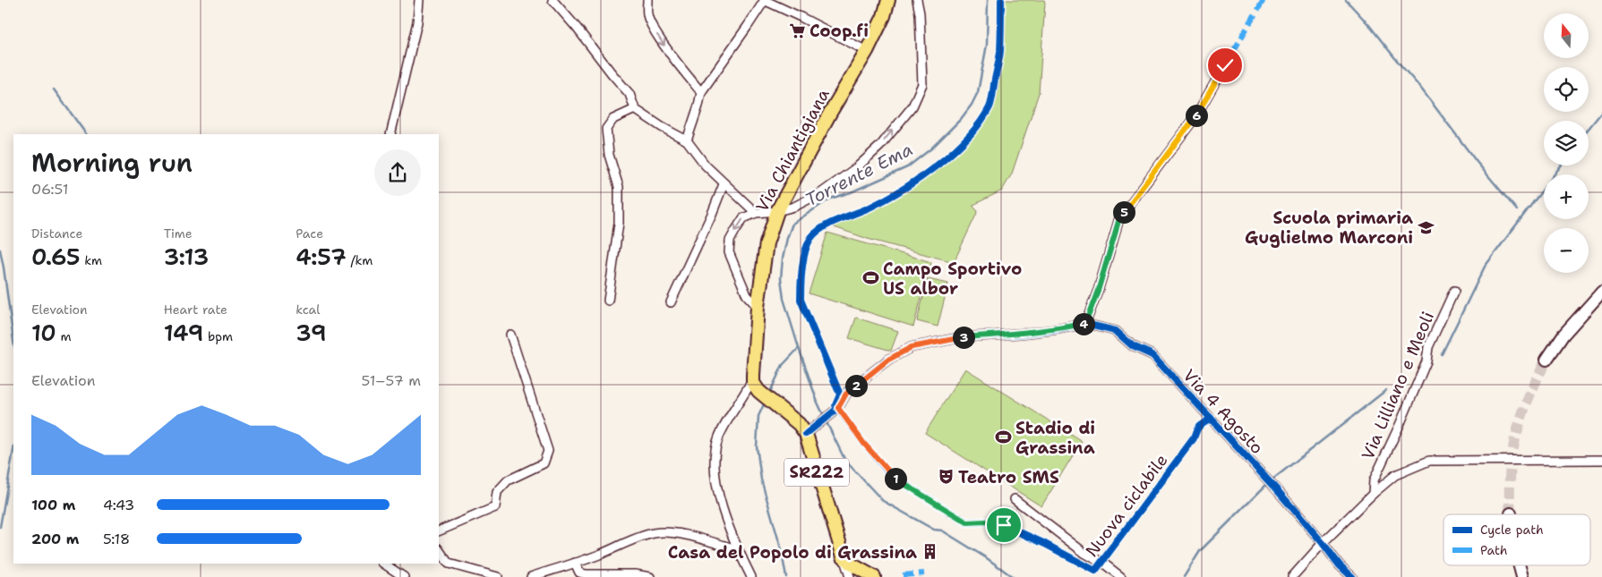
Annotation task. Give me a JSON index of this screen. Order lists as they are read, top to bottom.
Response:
{
  "streets": {
    "main road": ["Via Chiantigiana", "SR222"],
    "street": ["Via Lilliano e Meoli", "Via 4 Agosto"],
    "cycle path": ["Nuova ciclabile"]
  },
  "crossings": [
    ["Via Chiantigiana", "SR222"]
  ],
  "water": ["Torrente Ema"],
  "places": {
    "supermarket": ["Coop.fi"],
    "school or university": ["Scuola primaria Guglielmo Marconi"],
    "sports": ["Campo Sportivo US albor", "Stadio di Grassina"],
    "theatre": ["Teatro SMS"],
    "building": ["Casa del Popolo di Grassina"]
  },
  "legend": ["Cycle path", "Path"],
  "north": "top",
  "page": {
    "map_buttons": ["+", "−"],
    "pins": [
      "6",
      "5",
      "4",
      "3",
      "2",
      "1"
    ],
    "heading": ["Morning run", "06:51"],
    "stats": [
      ["Distance", "0.65 km"],
      ["Time", "3:13"],
      ["Pace", "4:57 /km"],
      ["Elevation", "10 m"],
      ["Heart rate", "149 bpm"],
      ["kcal", "39"]
    ],
    "chart": ["Elevation", "51–57 m"],
    "list": [
      {
        "name": "100 m",
        "note": "4:43"
      },
      {
        "name": "200 m",
        "note": "5:18"
      }
    ]
  }
}
